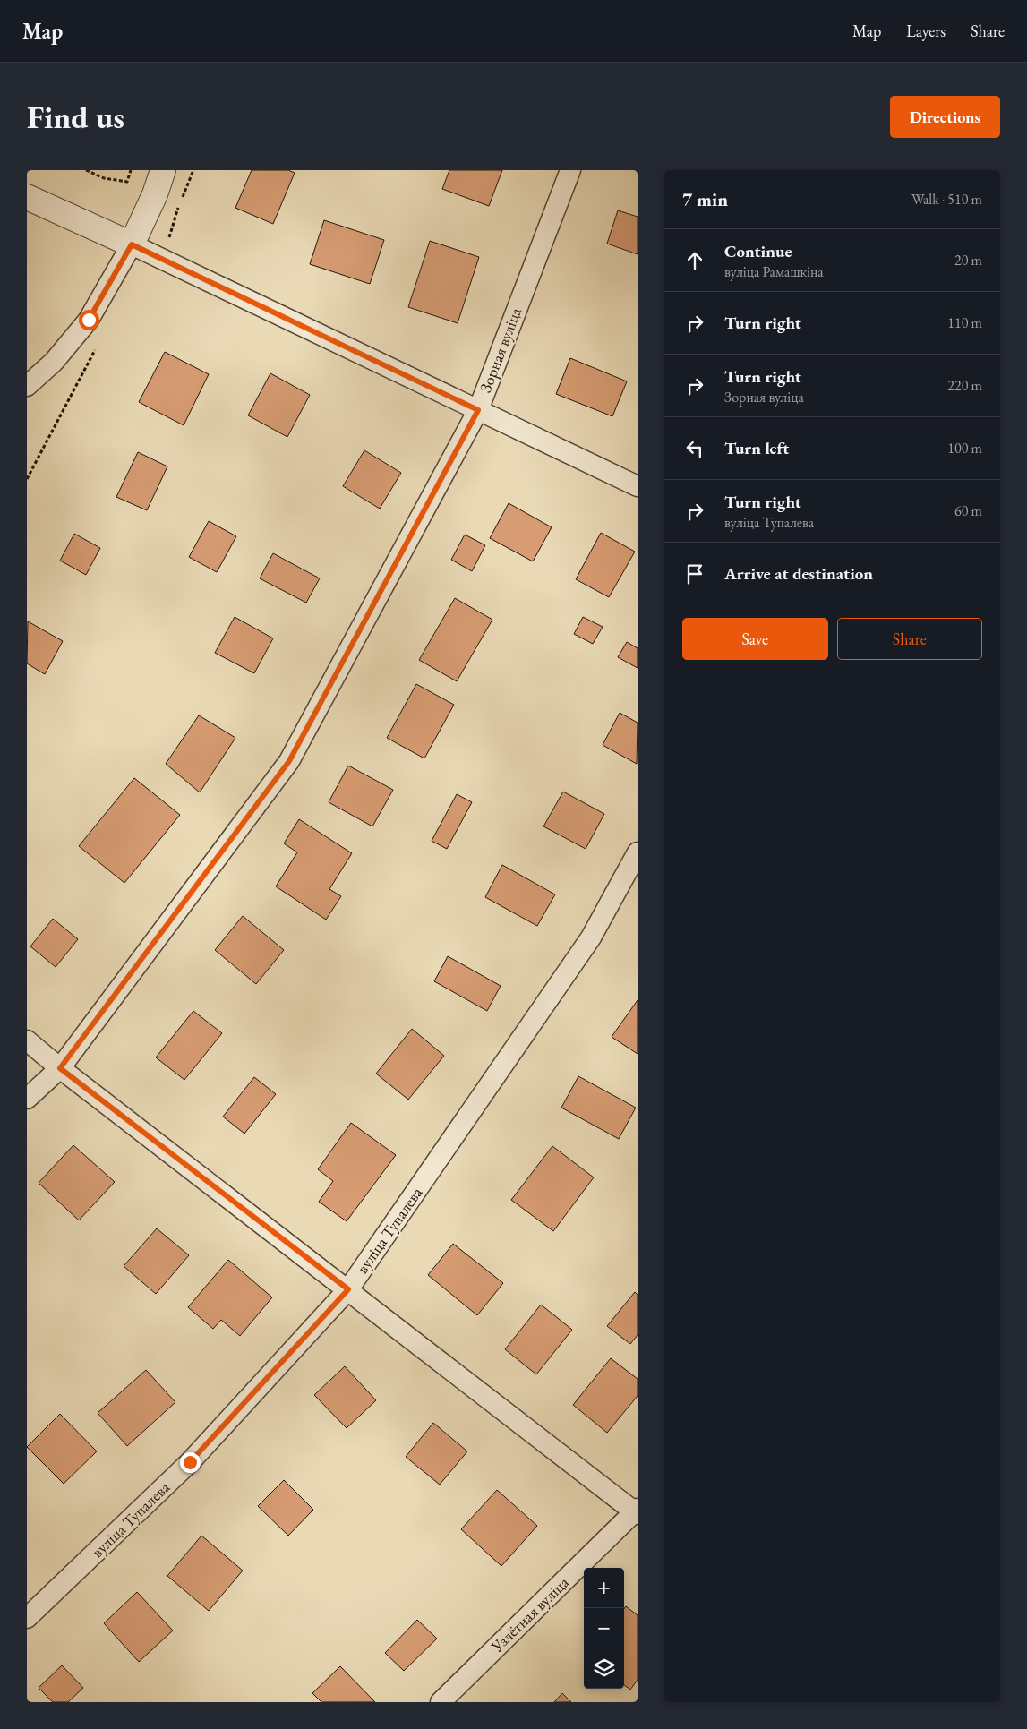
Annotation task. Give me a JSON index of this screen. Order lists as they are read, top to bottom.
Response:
{
  "streets": {
    "street": ["Зорная вуліца", "вуліца Тупалева", "Узлётная вуліца"]
  },
  "page": {
    "header": "Map",
    "nav": ["Map", "Layers", "Share"],
    "buttons": [
      "Directions",
      ["Save", "Share"]
    ],
    "title": "Find us",
    "heading": ["7 min", "Walk · 510 m"],
    "list": [
      ["Continue", "вуліца Рамашкіна", "20 m"],
      ["Turn right", "110 m"],
      ["Turn right", "Зорная вуліца", "220 m"],
      ["Turn left", "100 m"],
      ["Turn right", "вуліца Тупалева", "60 m"],
      "Arrive at destination"
    ],
    "map_buttons": ["+", "−"]
  }
}
